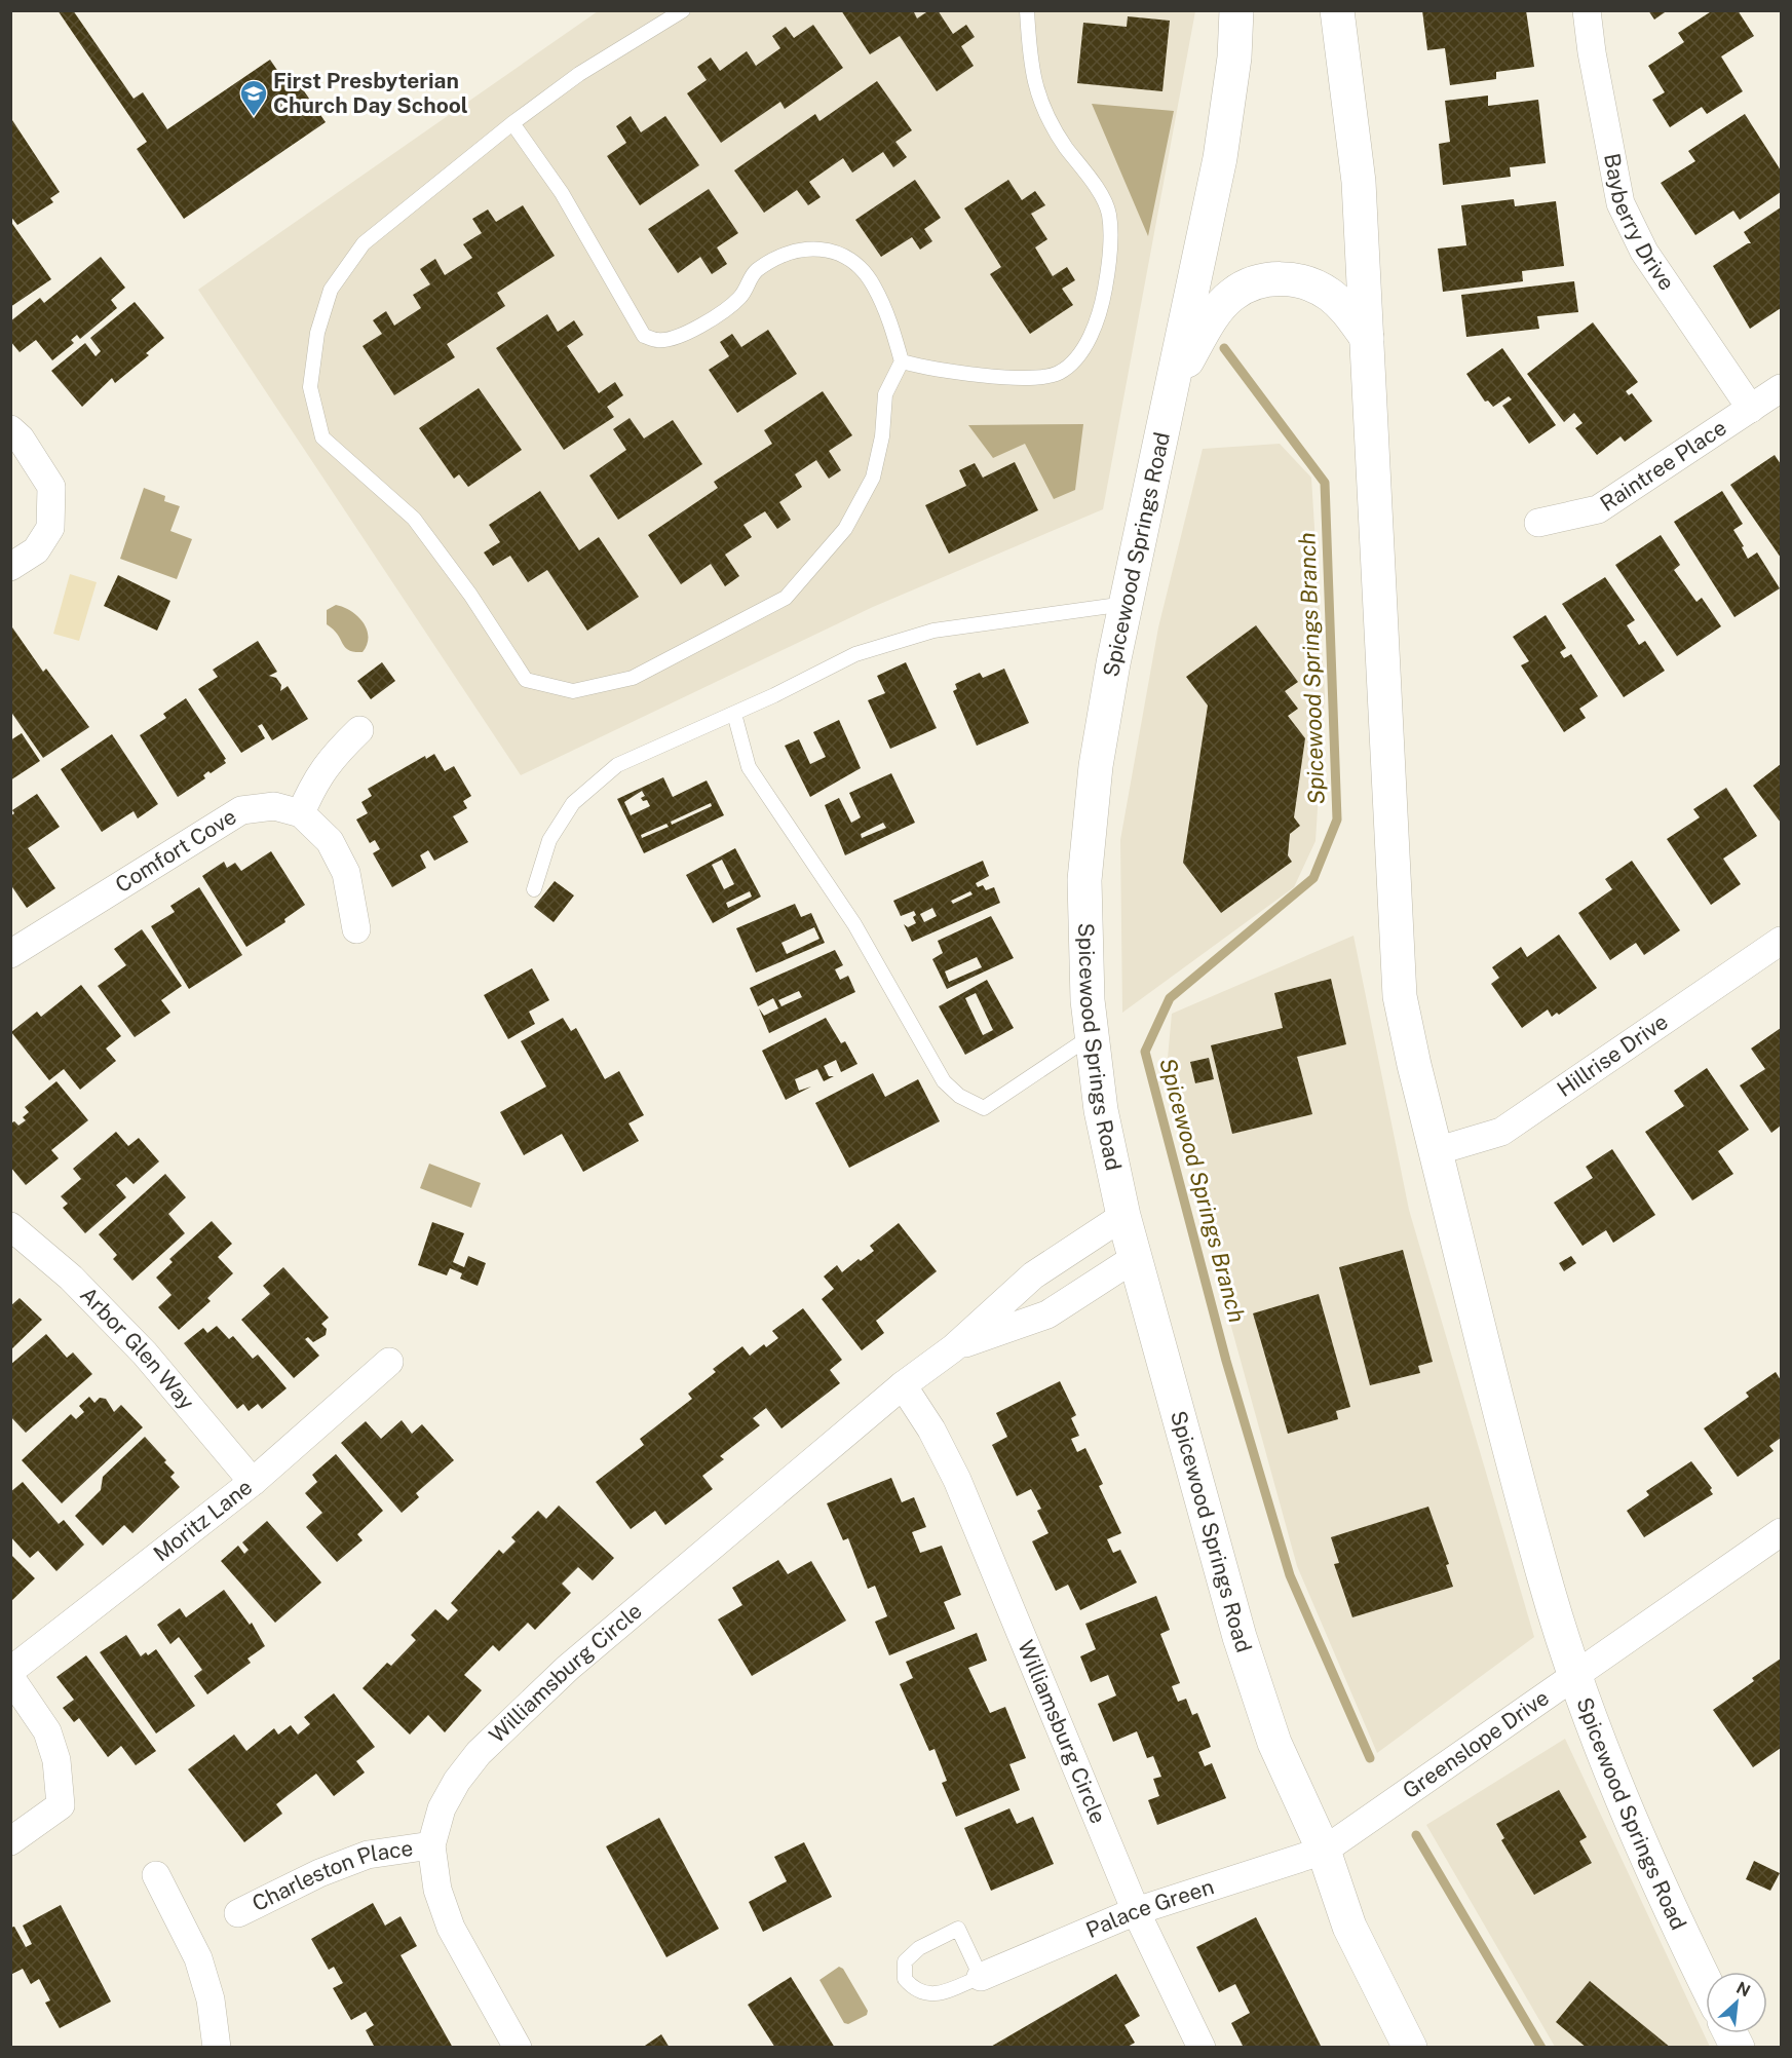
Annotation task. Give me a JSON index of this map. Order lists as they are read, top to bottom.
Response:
{
  "streets": {
    "main road": ["Spicewood Springs Road"],
    "street": [
      "Bayberry Drive",
      "Raintree Place",
      "Comfort Cove",
      "Hillrise Drive",
      "Arbor Glen Way",
      "Moritz Lane",
      "Williamsburg Circle",
      "Greenslope Drive",
      "Charleston Place",
      "Palace Green"
    ]
  },
  "crossings": [
    ["Bayberry Drive", "Raintree Place"],
    ["Spicewood Springs Road", "Hillrise Drive"],
    ["Spicewood Springs Road", "Williamsburg Circle"],
    ["Spicewood Springs Road", "Greenslope Drive"],
    ["Spicewood Springs Road", "Palace Green"],
    ["Arbor Glen Way", "Moritz Lane"],
    ["Williamsburg Circle", "Charleston Place"],
    ["Williamsburg Circle", "Palace Green"],
    ["Greenslope Drive", "Palace Green"]
  ],
  "water": ["Spicewood Springs Branch"],
  "places": {
    "school or university": ["First Presbyterian Church Day School"]
  },
  "north": "top right"
}
